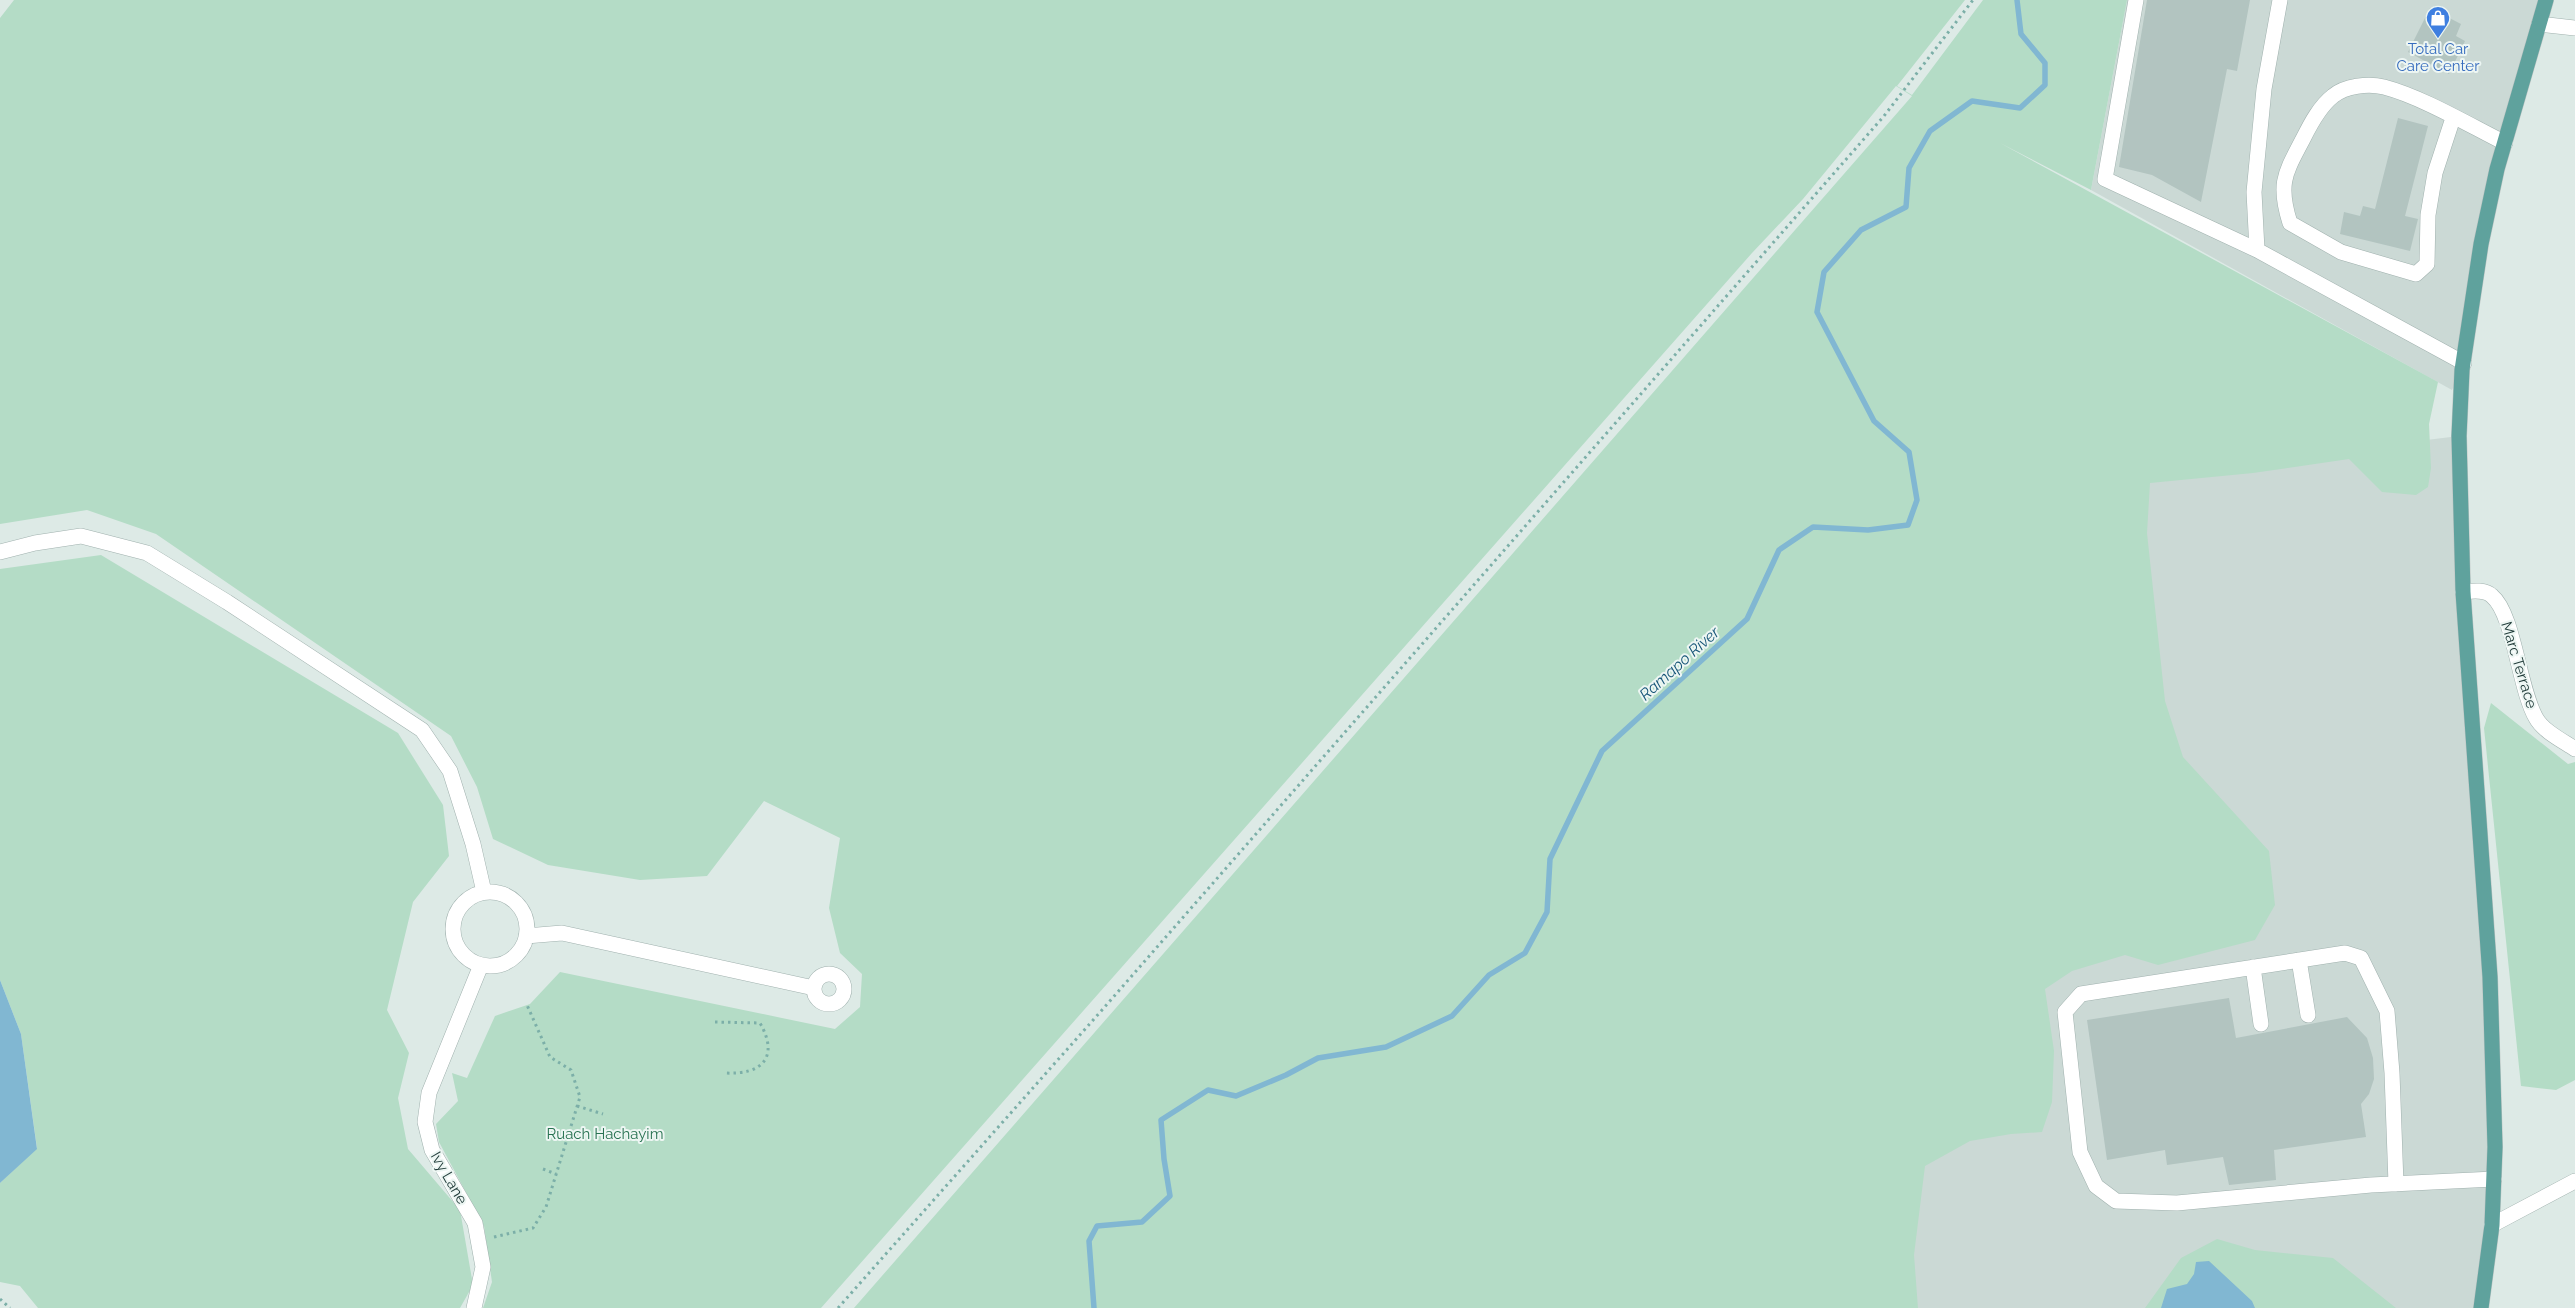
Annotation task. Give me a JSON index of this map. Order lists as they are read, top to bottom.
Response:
{
  "streets": {
    "street": ["Marc Terrace", "Ivy Lane"]
  },
  "water": ["Ramapo River"],
  "parks": ["Ruach Hachayim"],
  "places": {
    "shop": ["Total Car Care Center"]
  }
}
